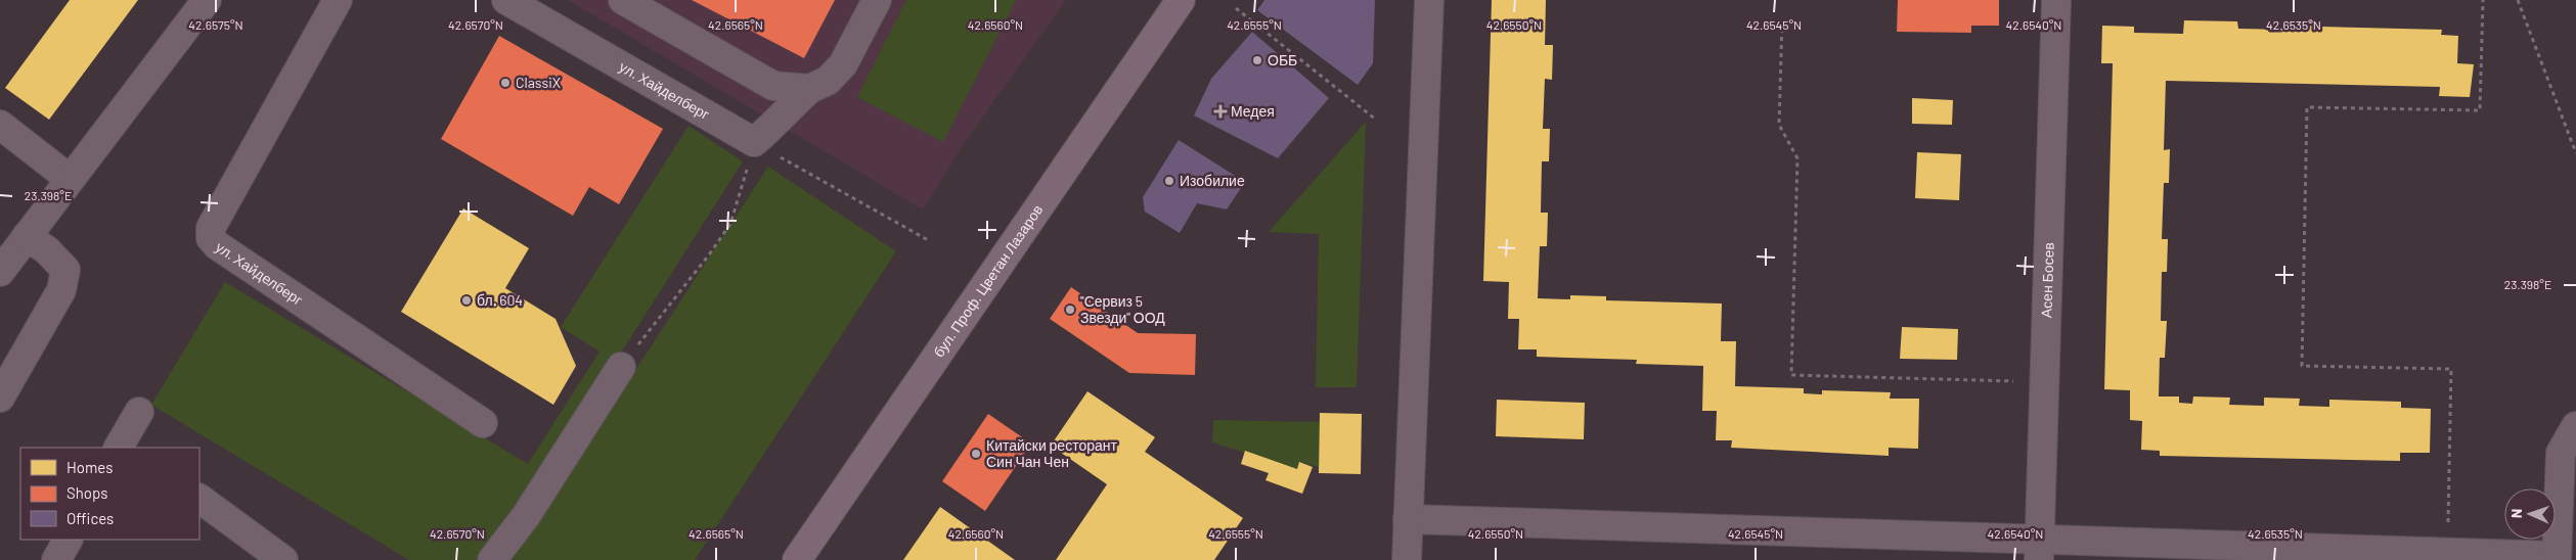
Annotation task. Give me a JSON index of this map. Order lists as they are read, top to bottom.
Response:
{
  "streets": {
    "main road": ["бул. Проф. Цветан Лазаров"],
    "street": ["ул. Хайделберг", "Асен Босев"]
  },
  "places": {
    "other": [
      "ОББ",
      "ClassiX",
      "Изобилие",
      "бл. 604",
      "\"Сервиз 5 Звезди\" ООД",
      "Китайски ресторант Син Чан Чен"
    ],
    "health": ["Медея"]
  },
  "legend": ["Homes", "Shops", "Offices"],
  "north": "left",
  "coordinates": [
    "42.6575°N",
    "42.6570°N",
    "42.6565°N",
    "42.6560°N",
    "42.6555°N",
    "42.6550°N",
    "42.6545°N",
    "42.6540°N",
    "42.6535°N",
    "23.398°E"
  ]
}
